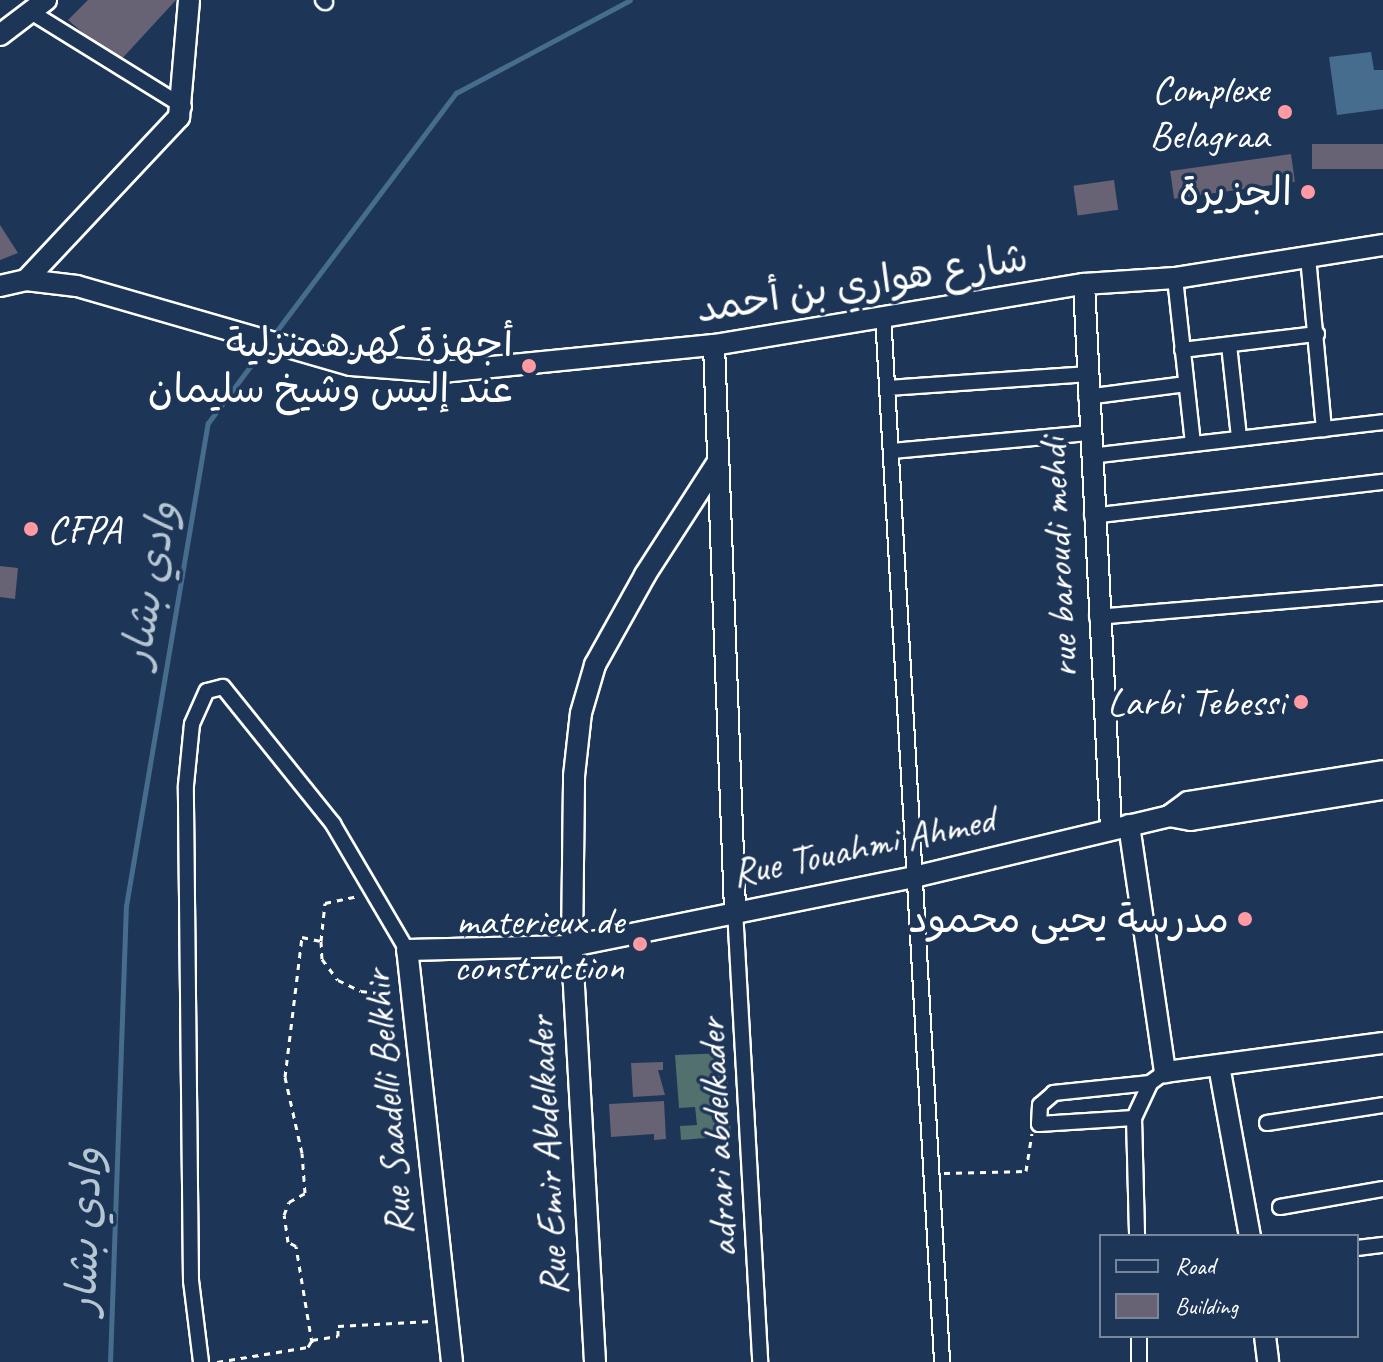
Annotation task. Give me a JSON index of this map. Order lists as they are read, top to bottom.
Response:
{
  "streets": {
    "street": [
      "شارع هواري بن أحمد",
      "rue baroudi mehdi",
      "Rue Touahmi Ahmed",
      "Rue Saadelli Belkhir",
      "adrari abdelkader",
      "Rue Emir Abdelkader"
    ]
  },
  "crossings": [
    ["شارع هواري بن أحمد", "rue baroudi mehdi"],
    ["rue baroudi mehdi", "Rue Touahmi Ahmed"],
    ["Rue Touahmi Ahmed", "Rue Saadelli Belkhir"],
    ["Rue Touahmi Ahmed", "adrari abdelkader"],
    ["Rue Touahmi Ahmed", "Rue Emir Abdelkader"],
    ["Rue Saadelli Belkhir", "Rue Emir Abdelkader"]
  ],
  "water": ["وادي بشار"],
  "places": [
    "Complexe Belagraa",
    "الجزيرة",
    "أجهزة كهرهمنزلية عند إليس وشيخ سليمان",
    "CFPA",
    "Larbi Tebessi",
    "مدرسة يحيى محمود",
    "materieux de construction"
  ],
  "legend": ["Road", "Building"]
}
